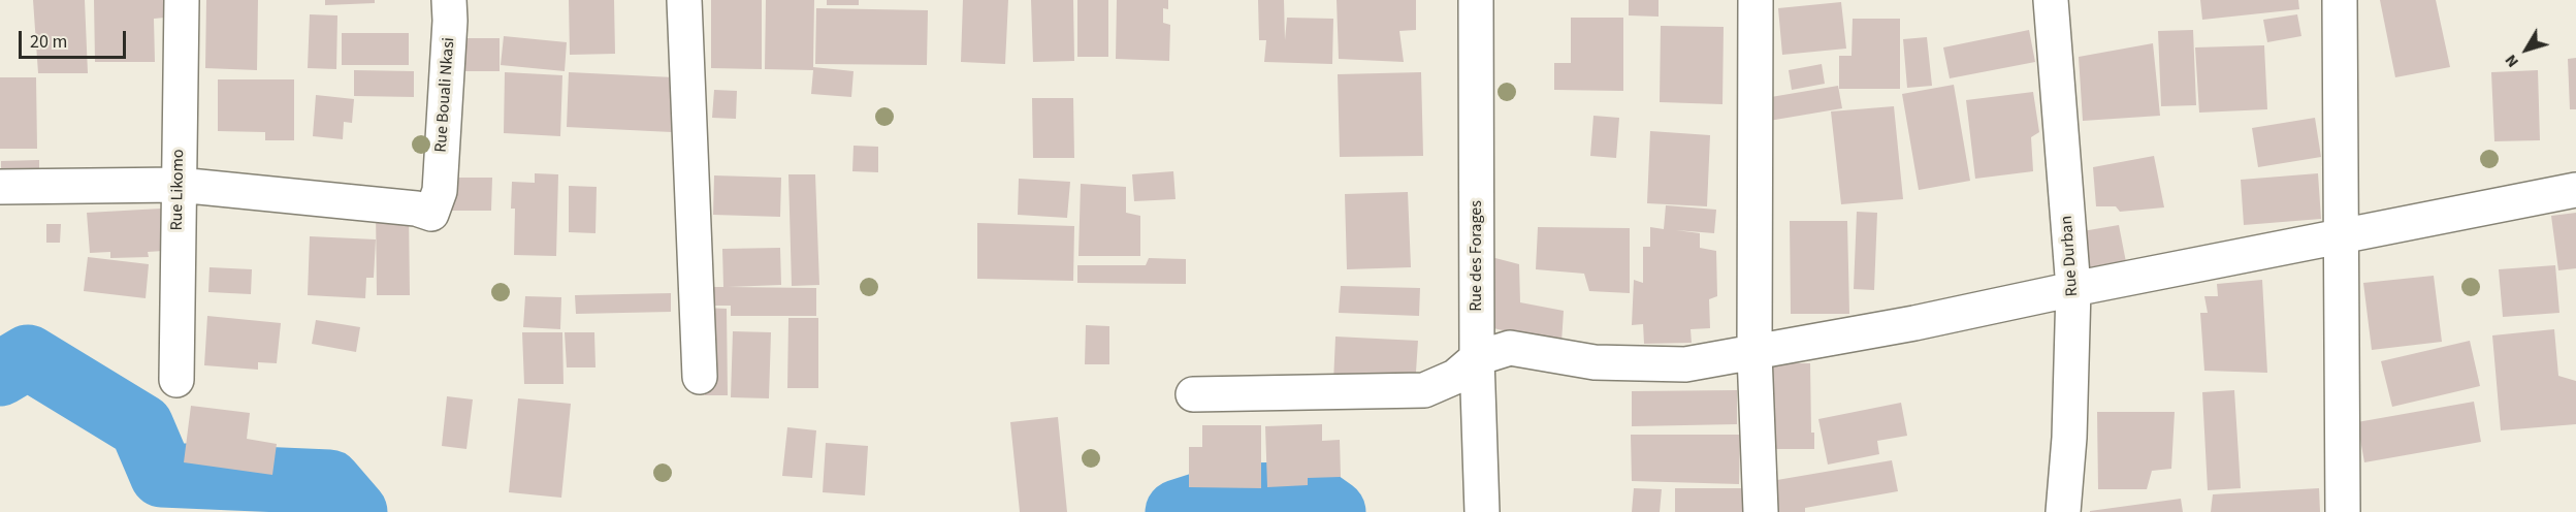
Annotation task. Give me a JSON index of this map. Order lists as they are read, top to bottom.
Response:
{
  "streets": {
    "street": [
      "Rue Bouali Nkasi",
      "Rue Likomo",
      "Rue des Forages",
      "Rue Durban"
    ]
  },
  "crossings": [
    ["Rue Bouali Nkasi", "Rue Likomo"]
  ],
  "scale_bar": "20 m",
  "north": "bottom left"
}
